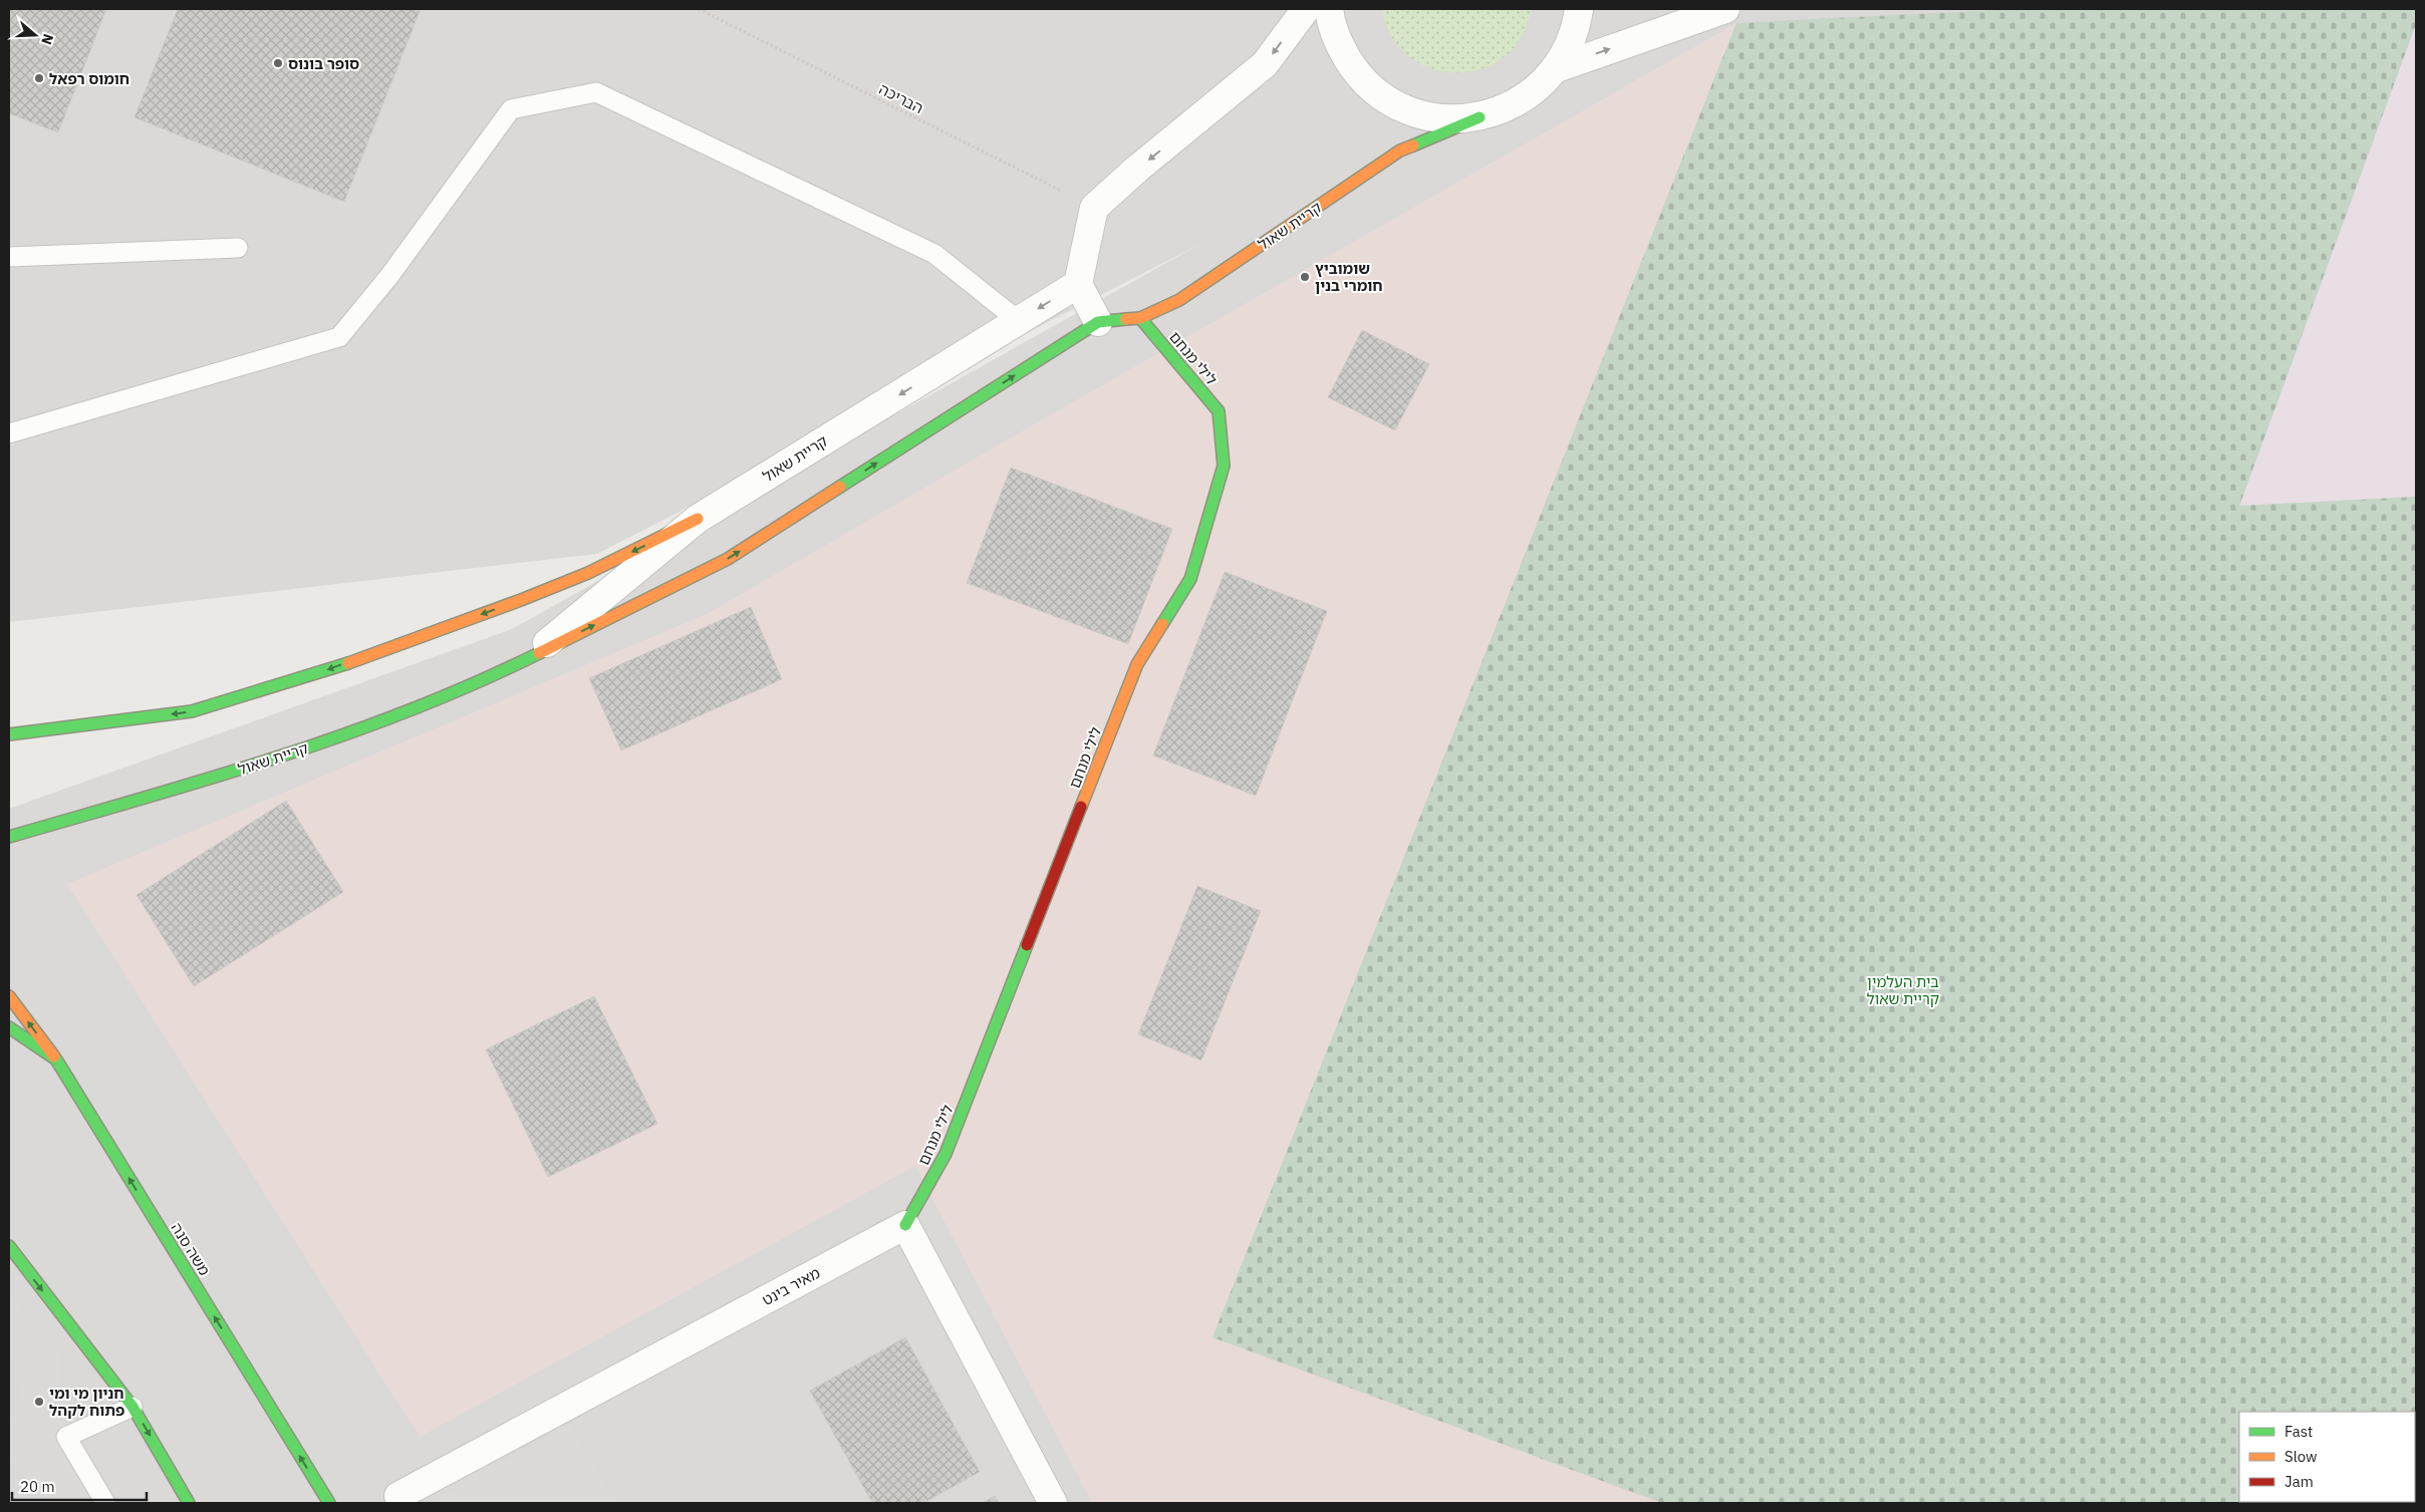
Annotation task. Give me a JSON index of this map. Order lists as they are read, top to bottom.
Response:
{
  "streets": {
    "street": [
      "קריית שאול",
      "לילי מנחם",
      "משה סנה",
      "מאיר בינט"
    ],
    "path": ["הבריכה"]
  },
  "crossings": [
    ["קריית שאול", "לילי מנחם"],
    ["לילי מנחם", "מאיר בינט"]
  ],
  "one_way": ["משה סנה"],
  "parks": ["בית העלמין קריית שאול"],
  "places": [
    "סופר בונוס",
    "חומוס רפאל",
    "שומוביץ חומרי בנין",
    "חניון מי ומי פתוח לקהל"
  ],
  "legend": ["Fast", "Slow", "Jam"],
  "scale_bar": "20 m",
  "north": "right"
}
